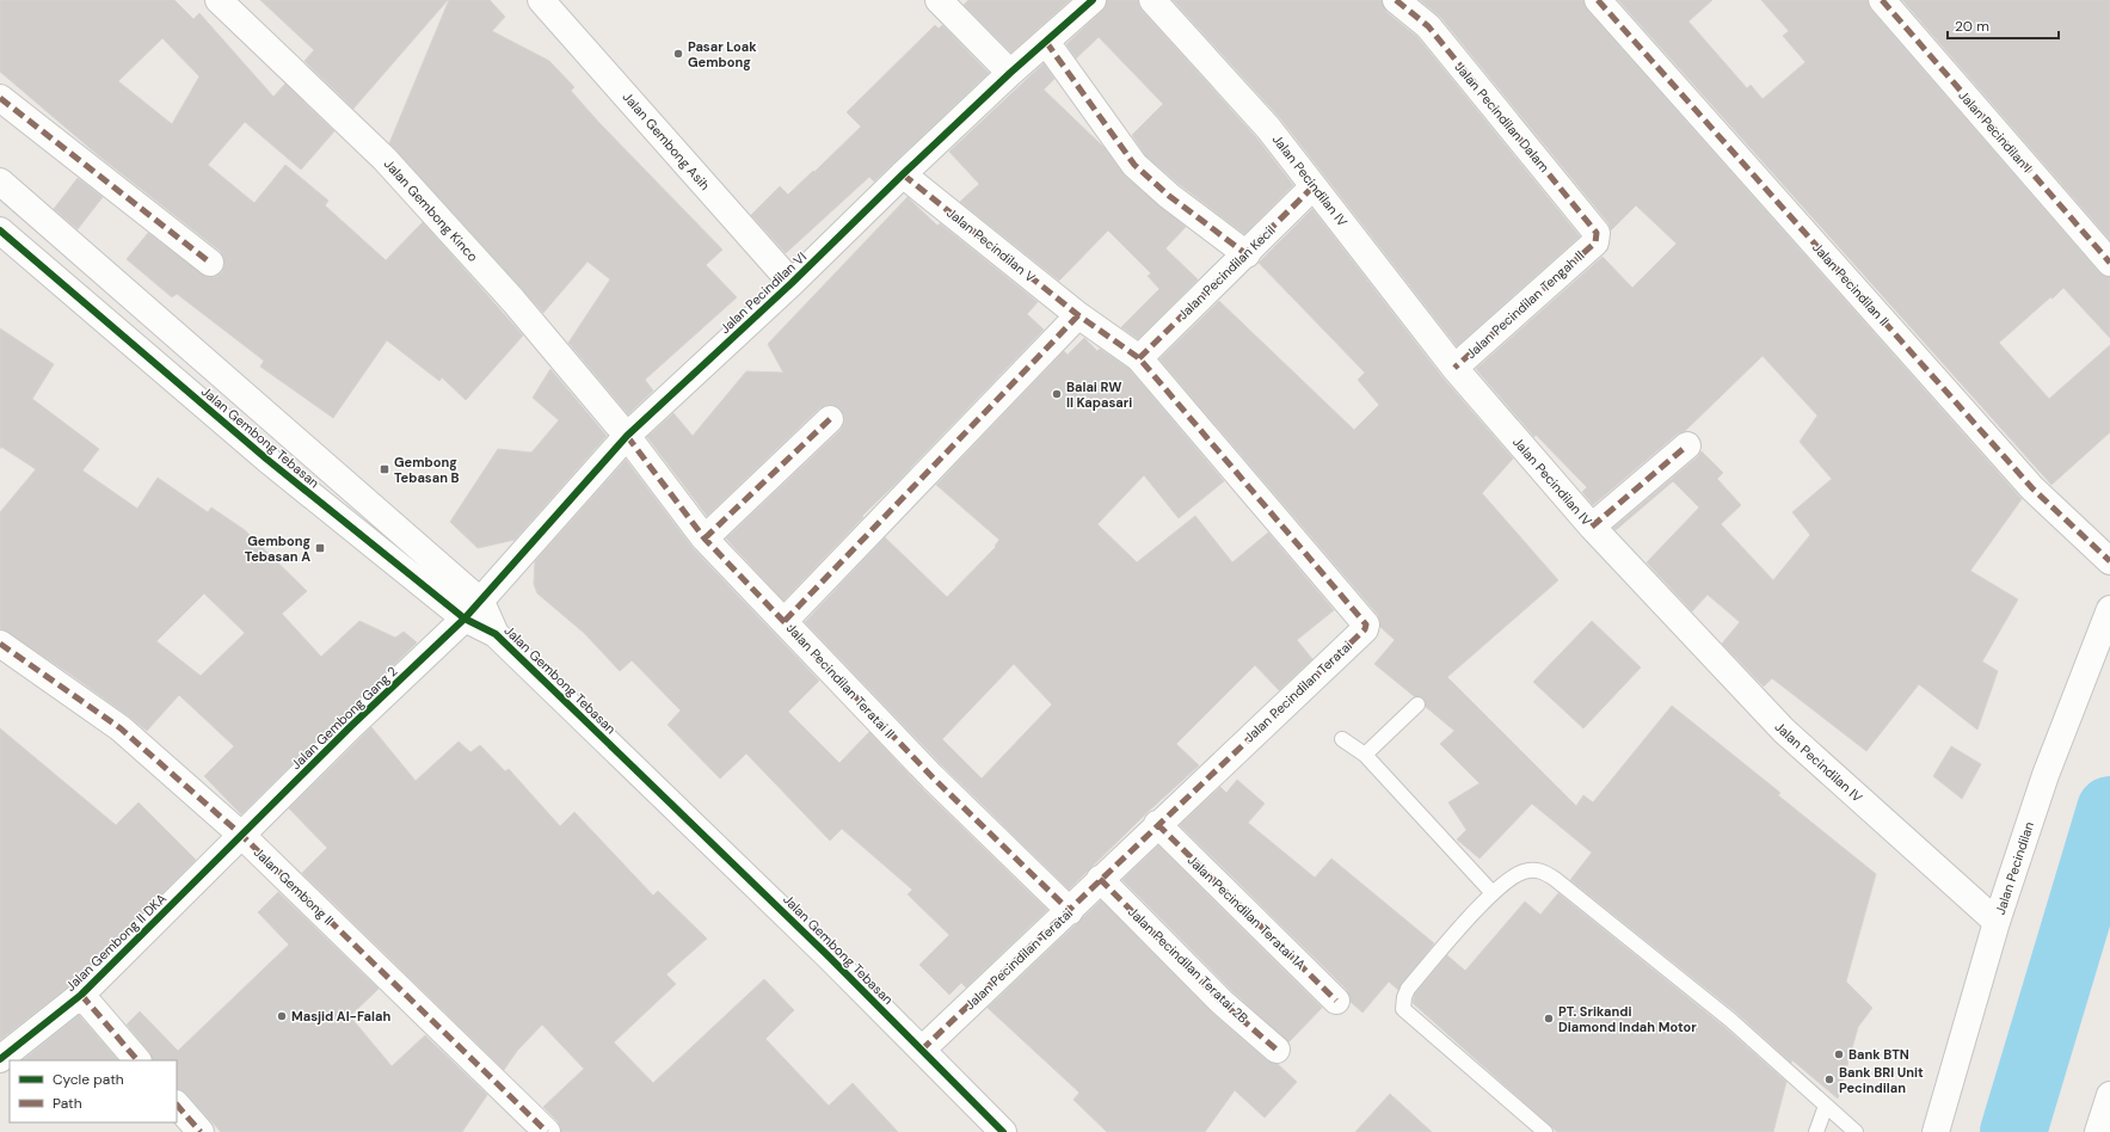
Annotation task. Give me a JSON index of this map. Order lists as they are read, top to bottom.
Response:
{
  "streets": {
    "street": [
      "Jalan Pecindilan Dalam",
      "Jalan Pecindilan I",
      "Jalan Gembong Asih",
      "Jalan Pecindilan IV",
      "Jalan Gembong Kinco",
      "Jalan Pecindilan V",
      "Jalan Pecindilan Kecil",
      "Jalan Pecindilan II",
      "Jalan Pecindilan VI",
      "Jalan Pecindilan Tengah II",
      "Jalan Gembong Tebasan",
      "Jalan Pecindilan Teratai II",
      "Jalan Pecindilan Teratai",
      "Jalan Gembong Gang 2",
      "Jalan Pecindilan",
      "Jalan Gembong II",
      "Jalan Pecindilan Teratai 1A",
      "Jalan Gembong II DKA",
      "Jalan Pecindilan Teratai 2B"
    ]
  },
  "crossings": [
    ["Jalan Pecindilan Dalam", "Jalan Pecindilan Tengah II"],
    ["Jalan Gembong Asih", "Jalan Pecindilan VI"],
    ["Jalan Pecindilan IV", "Jalan Pecindilan Kecil"],
    ["Jalan Pecindilan IV", "Jalan Pecindilan Tengah II"],
    ["Jalan Pecindilan IV", "Jalan Pecindilan"],
    ["Jalan Gembong Kinco", "Jalan Pecindilan VI"],
    ["Jalan Gembong Kinco", "Jalan Pecindilan Teratai II"],
    ["Jalan Pecindilan V", "Jalan Pecindilan VI"],
    ["Jalan Pecindilan V", "Jalan Pecindilan Teratai"],
    ["Jalan Pecindilan Kecil", "Jalan Pecindilan Teratai"],
    ["Jalan Pecindilan VI", "Jalan Gembong Tebasan"],
    ["Jalan Pecindilan VI", "Jalan Pecindilan Teratai II"],
    ["Jalan Pecindilan VI", "Jalan Gembong Gang 2"],
    ["Jalan Gembong Tebasan", "Jalan Pecindilan Teratai"],
    ["Jalan Gembong Tebasan", "Jalan Gembong Gang 2"],
    ["Jalan Pecindilan Teratai II", "Jalan Pecindilan Teratai"],
    ["Jalan Pecindilan Teratai", "Jalan Pecindilan Teratai 1A"],
    ["Jalan Pecindilan Teratai", "Jalan Pecindilan Teratai 2B"],
    ["Jalan Gembong Gang 2", "Jalan Gembong II"],
    ["Jalan Gembong Gang 2", "Jalan Gembong II DKA"],
    ["Jalan Gembong II", "Jalan Gembong II DKA"]
  ],
  "places": {
    "other": [
      "Pasar Loak Gembong",
      "Balai RW II Kapasari",
      "Masjid Al-Falah",
      "PT. Srikandi Diamond Indah Motor",
      "Bank BTN",
      "Bank BRI Unit Pecindilan"
    ],
    "transit": ["Gembong Tebasan B", "Gembong Tebasan A"]
  },
  "legend": ["Cycle path", "Path"],
  "scale_bar": "20 m"
}
